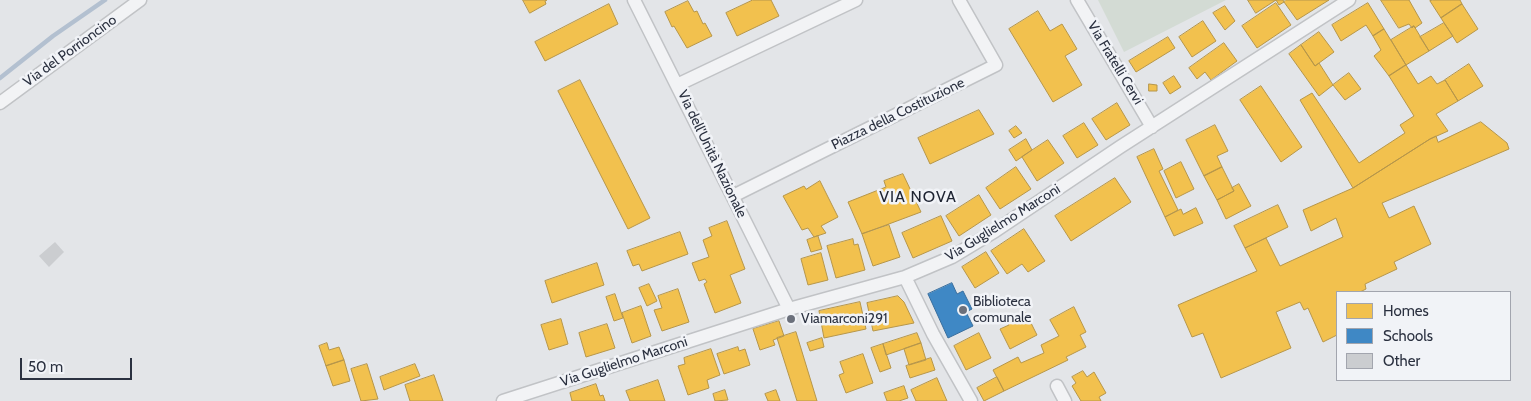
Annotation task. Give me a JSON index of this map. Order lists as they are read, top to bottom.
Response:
{
  "streets": {
    "street": [
      "Via del Porrioncino",
      "Via Fratelli Cervi",
      "Piazza della Costituzione",
      "Via dell'Unità Nazionale",
      "Via Guglielmo Marconi"
    ]
  },
  "crossings": [
    ["Via Fratelli Cervi", "Via Guglielmo Marconi"],
    ["Piazza della Costituzione", "Via dell'Unità Nazionale"],
    ["Via dell'Unità Nazionale", "Via Guglielmo Marconi"]
  ],
  "districts": ["VIA NOVA"],
  "places": ["Biblioteca comunale", "Viamarconi291"],
  "legend": ["Homes", "Schools", "Other"],
  "scale_bar": "50 m"
}
